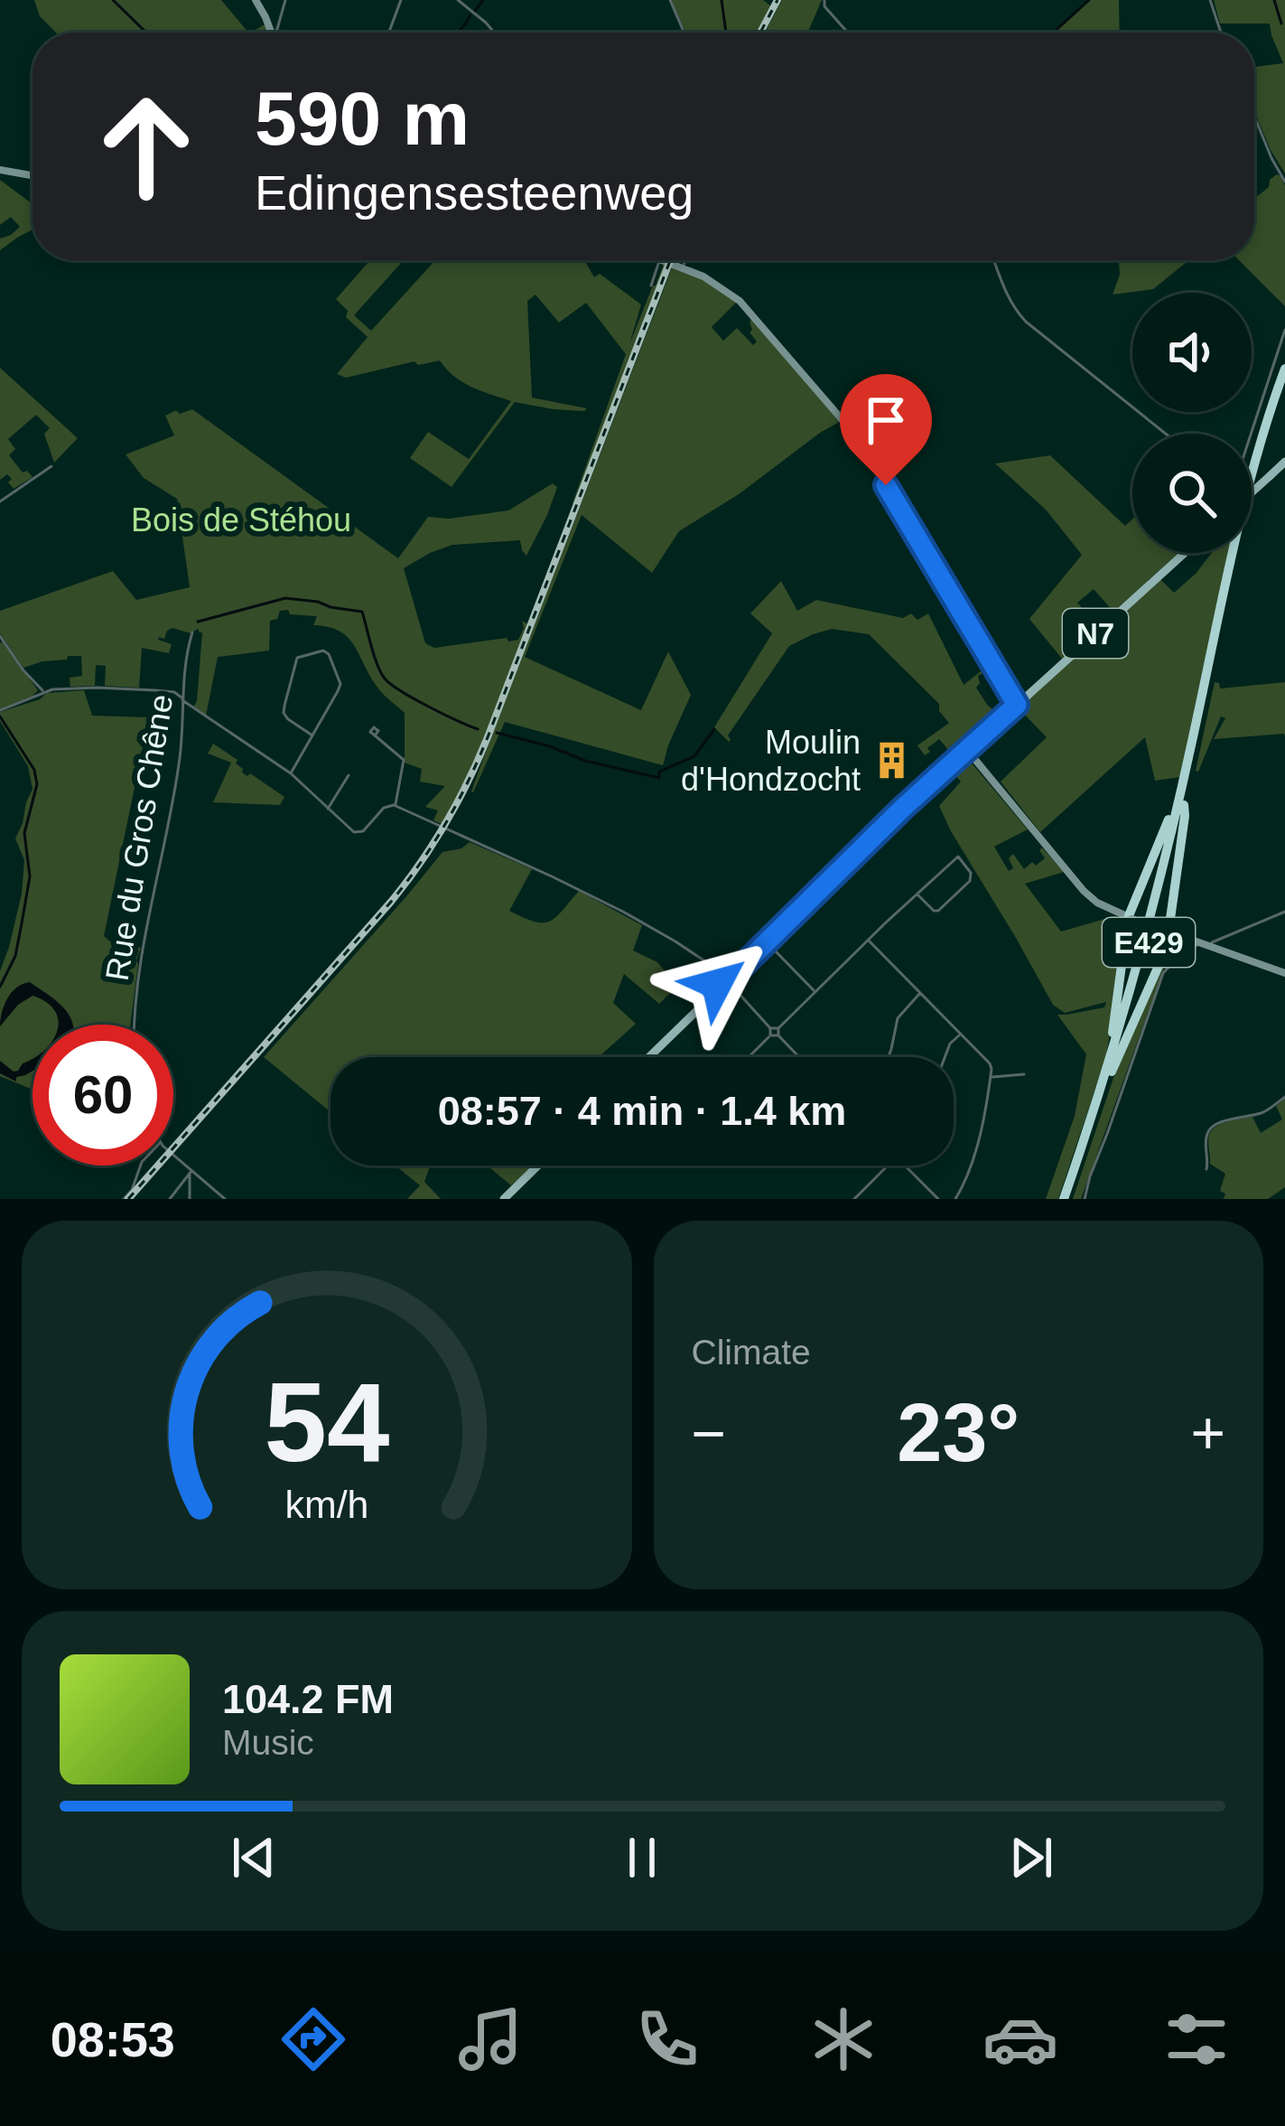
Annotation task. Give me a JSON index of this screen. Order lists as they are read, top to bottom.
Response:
{
  "streets": {
    "highway": ["E429"],
    "main road": ["N7"],
    "street": ["Rue du Gros Chêne"]
  },
  "parks": ["Bois de Stéhou"],
  "places": {
    "building": ["Moulin d'Hondzocht"]
  },
  "page": {
    "turn": ["590 m", "Edingensesteenweg"],
    "limit": "60",
    "trip": "08:57 · 4 min · 1.4 km",
    "tile": "Climate",
    "heat": ["−", "23°", "+"],
    "song": ["104.2 FM", "Music"],
    "tabs": "08:53",
    "gauge": ["54", "km/h"]
  }
}
